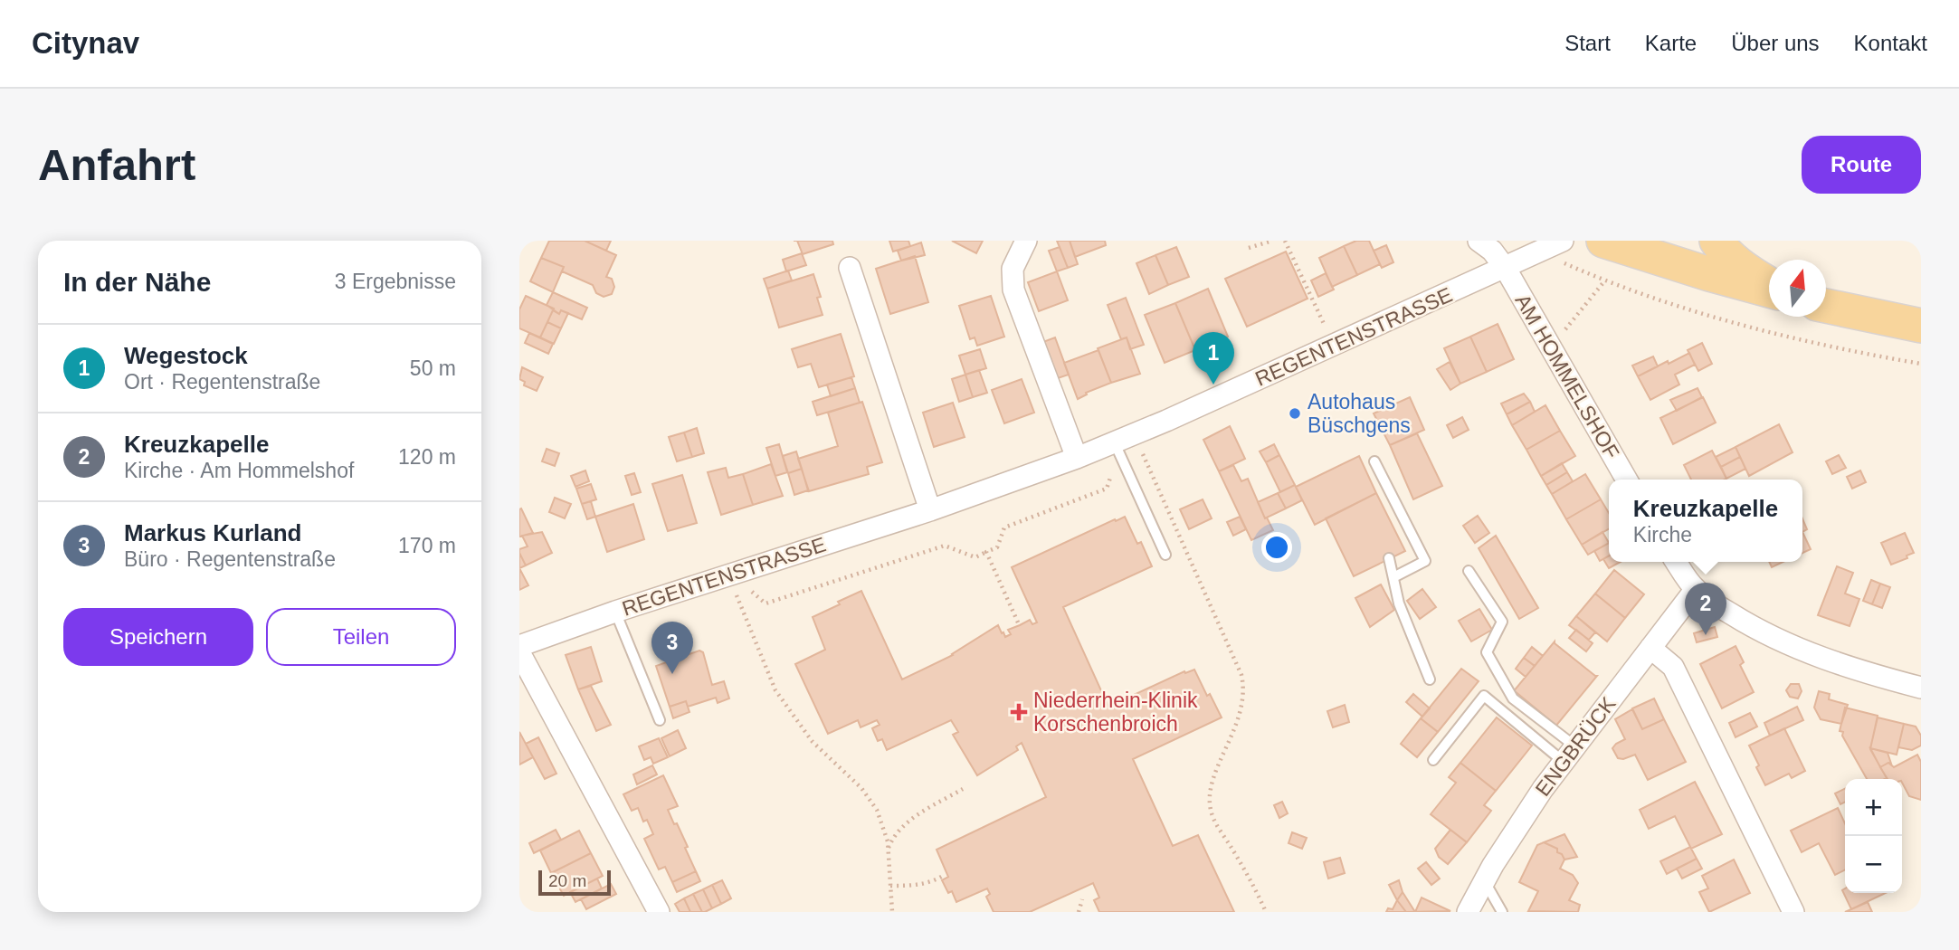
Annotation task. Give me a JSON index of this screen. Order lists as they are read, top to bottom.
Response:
{
  "streets": {
    "street": ["REGENTENSTRASSE", "AM HOMMELSHOF", "ENGBRÜCK"]
  },
  "crossings": [
    ["REGENTENSTRASSE", "AM HOMMELSHOF"]
  ],
  "places": {
    "other": ["Autohaus Büschgens"],
    "health": ["Niederrhein-Klinik Korschenbroich"]
  },
  "scale_bar": "20 m",
  "north": "top",
  "page": {
    "header": "Citynav",
    "nav": [
      "Start",
      "Karte",
      "Über uns",
      "Kontakt"
    ],
    "buttons": [
      "Route",
      ["Speichern", "Teilen"]
    ],
    "title": "Anfahrt",
    "heading": ["In der Nähe", "3 Ergebnisse"],
    "list": [
      {
        "mark": "1",
        "name": "Wegestock",
        "note": "Ort · Regentenstraße",
        "value": "50 m"
      },
      {
        "mark": "2",
        "name": "Kreuzkapelle",
        "note": "Kirche · Am Hommelshof",
        "value": "120 m"
      },
      {
        "mark": "3",
        "name": "Markus Kurland",
        "note": "Büro · Regentenstraße",
        "value": "170 m"
      }
    ],
    "pins": ["1", "2", "3"],
    "popup": ["Kreuzkapelle", "Kirche"],
    "map_buttons": ["+", "−"],
    "scale": "20 m"
  }
}
